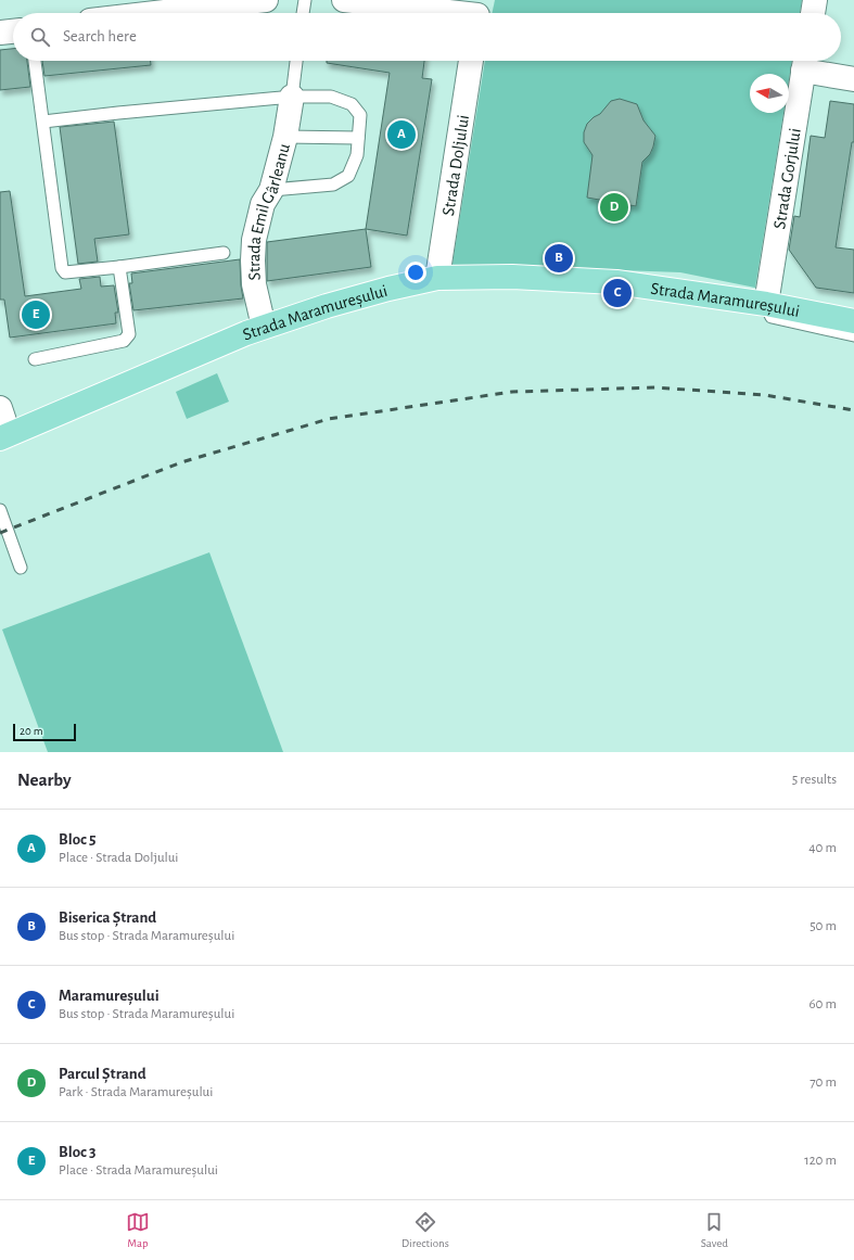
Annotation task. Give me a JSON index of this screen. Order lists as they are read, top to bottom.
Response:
{
  "streets": {
    "main road": ["Strada Maramureșului"],
    "street": ["Strada Doljului", "Strada Gorjului", "Strada Emil Gârleanu"]
  },
  "crossings": [
    ["Strada Doljului", "Strada Maramureșului"],
    ["Strada Gorjului", "Strada Maramureșului"],
    ["Strada Emil Gârleanu", "Strada Maramureșului"]
  ],
  "scale_bar": "20 m",
  "north": "left",
  "page": {
    "search": "Search here",
    "pins": [
      "A",
      "D",
      "B",
      "C",
      "E"
    ],
    "scale": "20 m",
    "heading": ["Nearby", "5 results"],
    "list": [
      {
        "mark": "A",
        "name": "Bloc 5",
        "note": "Place · Strada Doljului",
        "value": "40 m"
      },
      {
        "mark": "B",
        "name": "Biserica Ștrand",
        "note": "Bus stop · Strada Maramureșului",
        "value": "50 m"
      },
      {
        "mark": "C",
        "name": "Maramureșului",
        "note": "Bus stop · Strada Maramureșului",
        "value": "60 m"
      },
      {
        "mark": "D",
        "name": "Parcul Ștrand",
        "note": "Park · Strada Maramureșului",
        "value": "70 m"
      },
      {
        "mark": "E",
        "name": "Bloc 3",
        "note": "Place · Strada Maramureșului",
        "value": "120 m"
      }
    ],
    "nav": ["Map", "Directions", "Saved"]
  }
}
